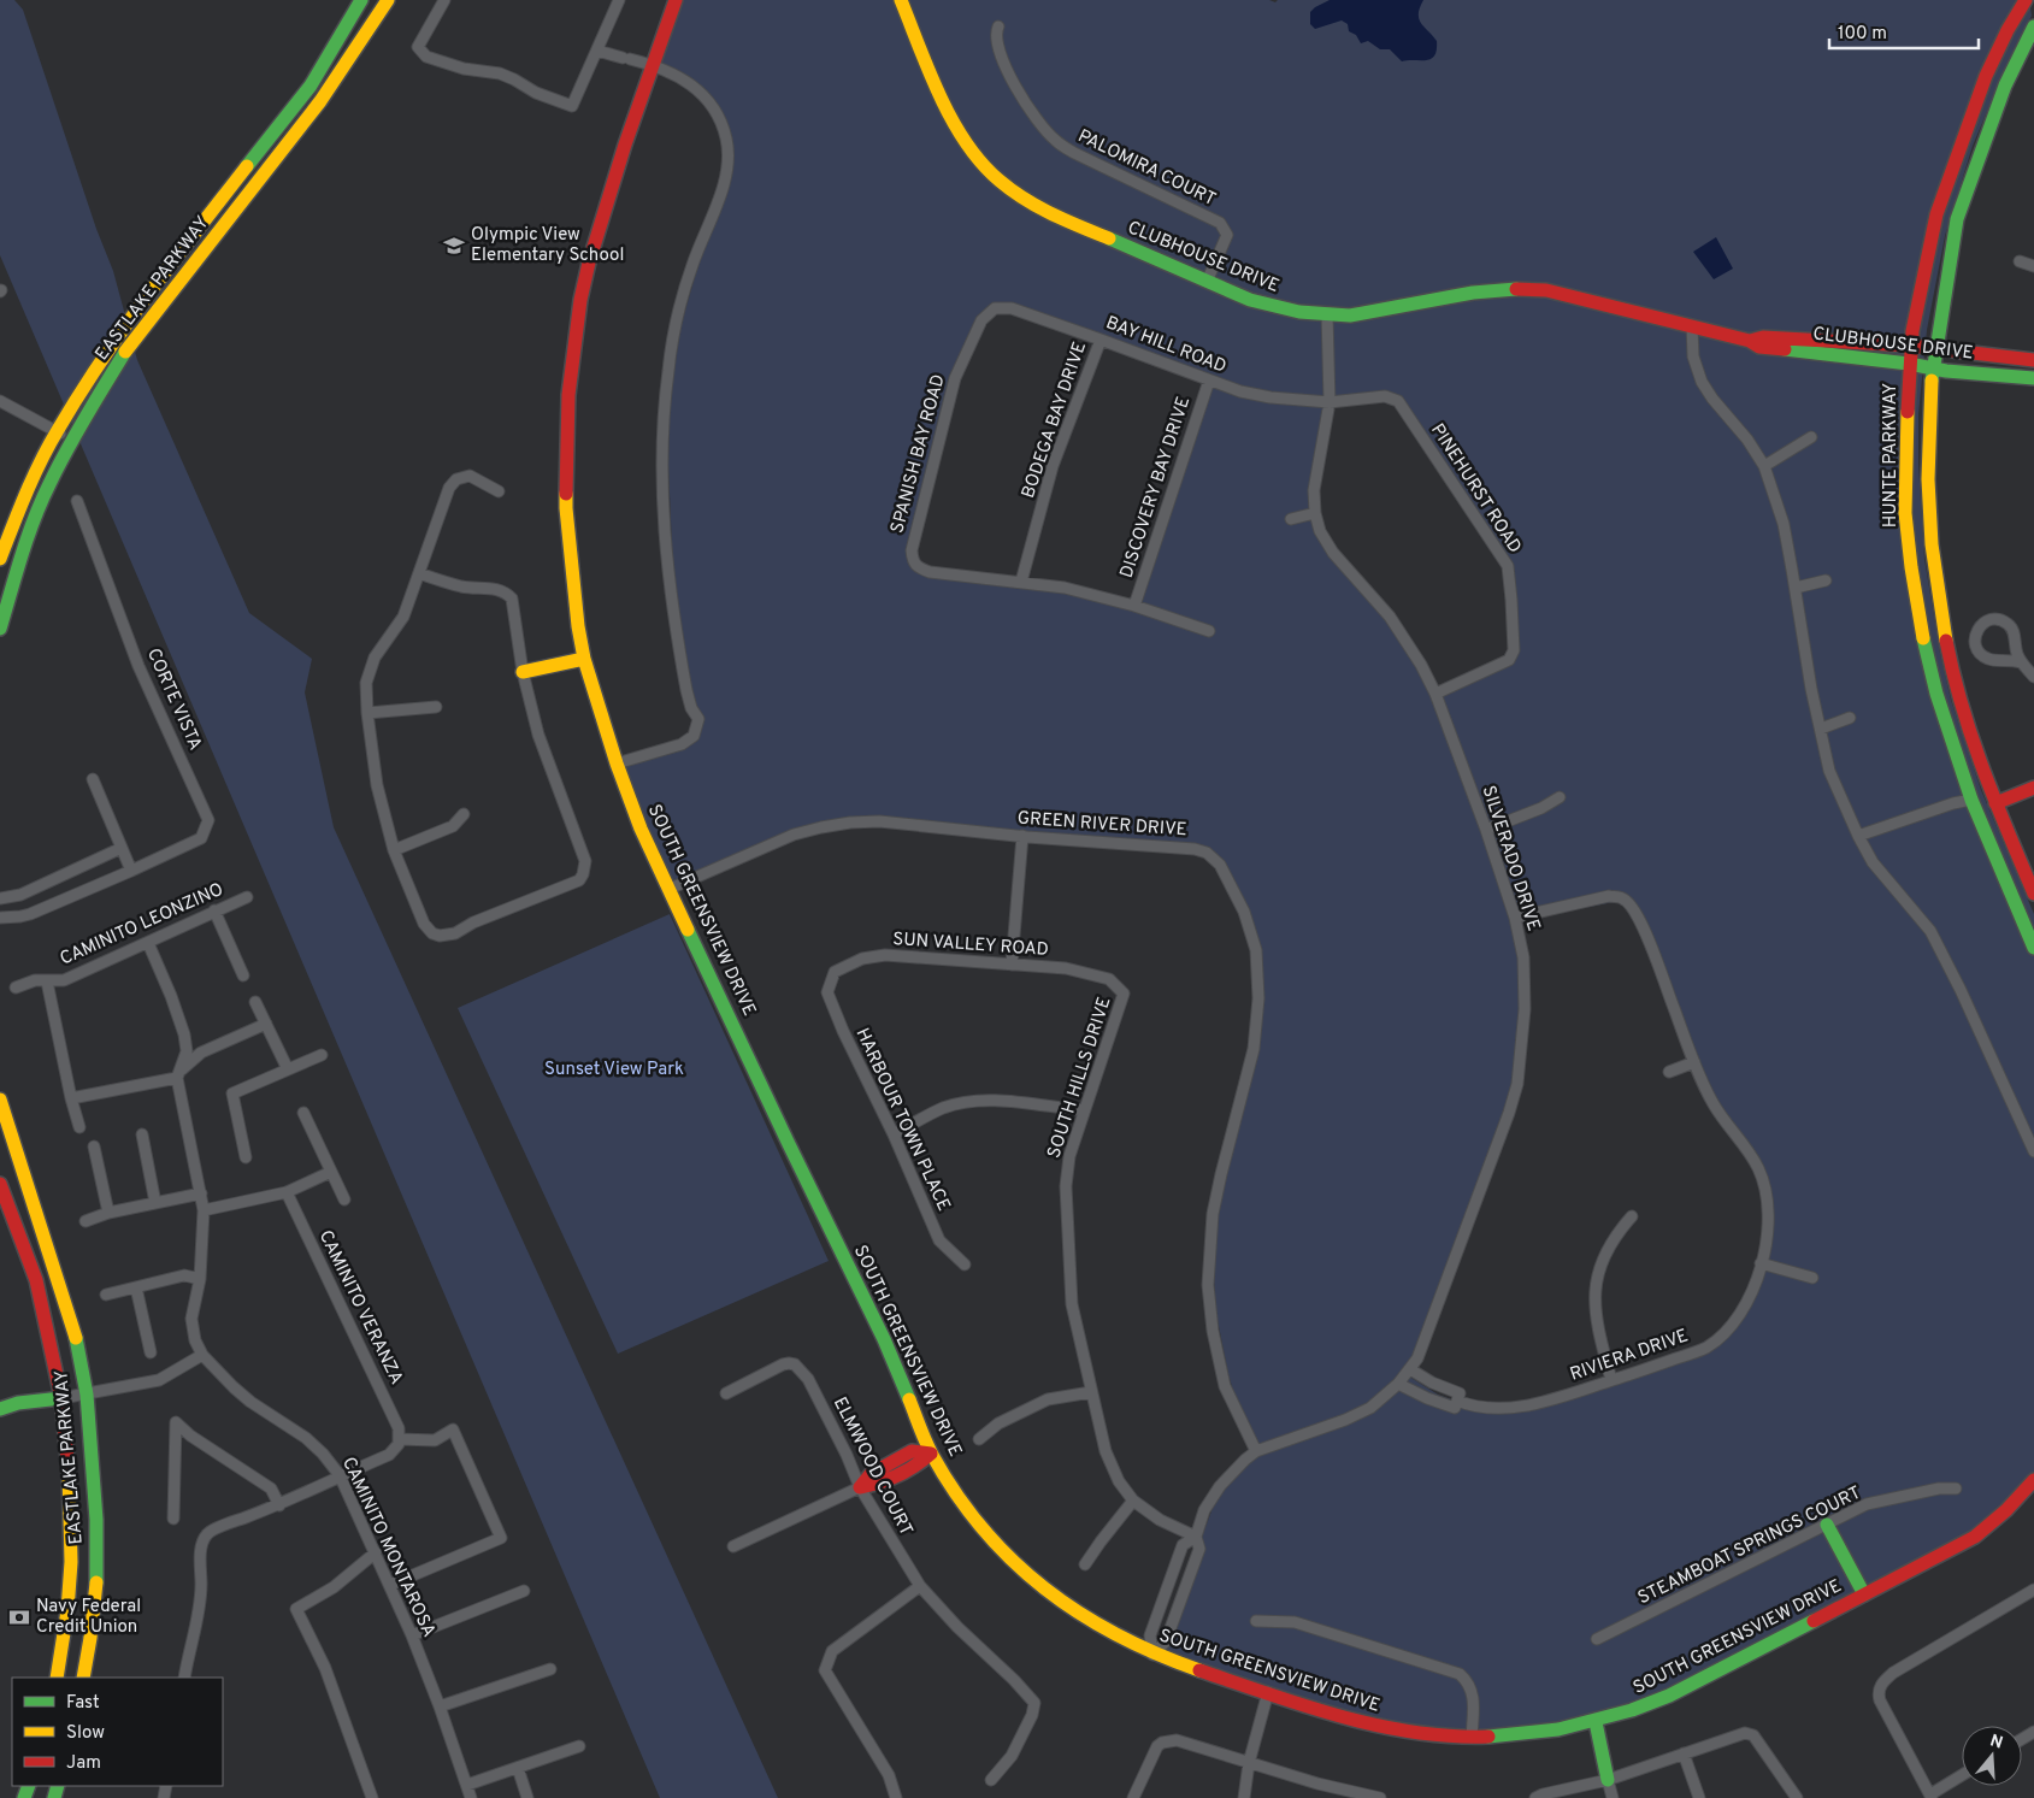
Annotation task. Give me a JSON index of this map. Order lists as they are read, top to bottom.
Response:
{
  "streets": {
    "street": [
      "PALOMIRA COURT",
      "CLUBHOUSE DRIVE",
      "EASTLAKE PARKWAY",
      "BAY HILL ROAD",
      "BODEGA BAY DRIVE",
      "SPANISH BAY ROAD",
      "HUNTE PARKWAY",
      "DISCOVERY BAY DRIVE",
      "PINEHURST ROAD",
      "CORTE VISTA",
      "GREEN RIVER DRIVE",
      "SILVERADO DRIVE",
      "SOUTH GREENSVIEW DRIVE",
      "CAMINITO LEONZINO",
      "SUN VALLEY ROAD",
      "SOUTH HILLS DRIVE",
      "HARBOUR TOWN PLACE",
      "CAMINITO VERANZA",
      "RIVIERA DRIVE",
      "ELMWOOD COURT",
      "STEAMBOAT SPRINGS COURT",
      "CAMINITO MONTAROSA"
    ]
  },
  "crossings": [
    ["PALOMIRA COURT", "CLUBHOUSE DRIVE"],
    ["CLUBHOUSE DRIVE", "HUNTE PARKWAY"],
    ["CLUBHOUSE DRIVE", "SILVERADO DRIVE"],
    ["BAY HILL ROAD", "BODEGA BAY DRIVE"],
    ["BAY HILL ROAD", "SPANISH BAY ROAD"],
    ["BAY HILL ROAD", "DISCOVERY BAY DRIVE"],
    ["BAY HILL ROAD", "PINEHURST ROAD"],
    ["BAY HILL ROAD", "SILVERADO DRIVE"],
    ["BODEGA BAY DRIVE", "SPANISH BAY ROAD"],
    ["SPANISH BAY ROAD", "DISCOVERY BAY DRIVE"],
    ["PINEHURST ROAD", "SILVERADO DRIVE"],
    ["GREEN RIVER DRIVE", "SILVERADO DRIVE"],
    ["GREEN RIVER DRIVE", "SOUTH GREENSVIEW DRIVE"],
    ["SILVERADO DRIVE", "SOUTH GREENSVIEW DRIVE"],
    ["SILVERADO DRIVE", "SOUTH HILLS DRIVE"],
    ["SILVERADO DRIVE", "RIVIERA DRIVE"],
    ["CAMINITO LEONZINO", "CAMINITO MONTAROSA"],
    ["SUN VALLEY ROAD", "SOUTH HILLS DRIVE"],
    ["SUN VALLEY ROAD", "HARBOUR TOWN PLACE"]
  ],
  "parks": ["Sunset View Park"],
  "places": {
    "school or university": ["Olympic View Elementary School"],
    "bank": ["Navy Federal Credit Union"]
  },
  "legend": ["Fast", "Slow", "Jam"],
  "scale_bar": "100 m",
  "north": "top"
}
